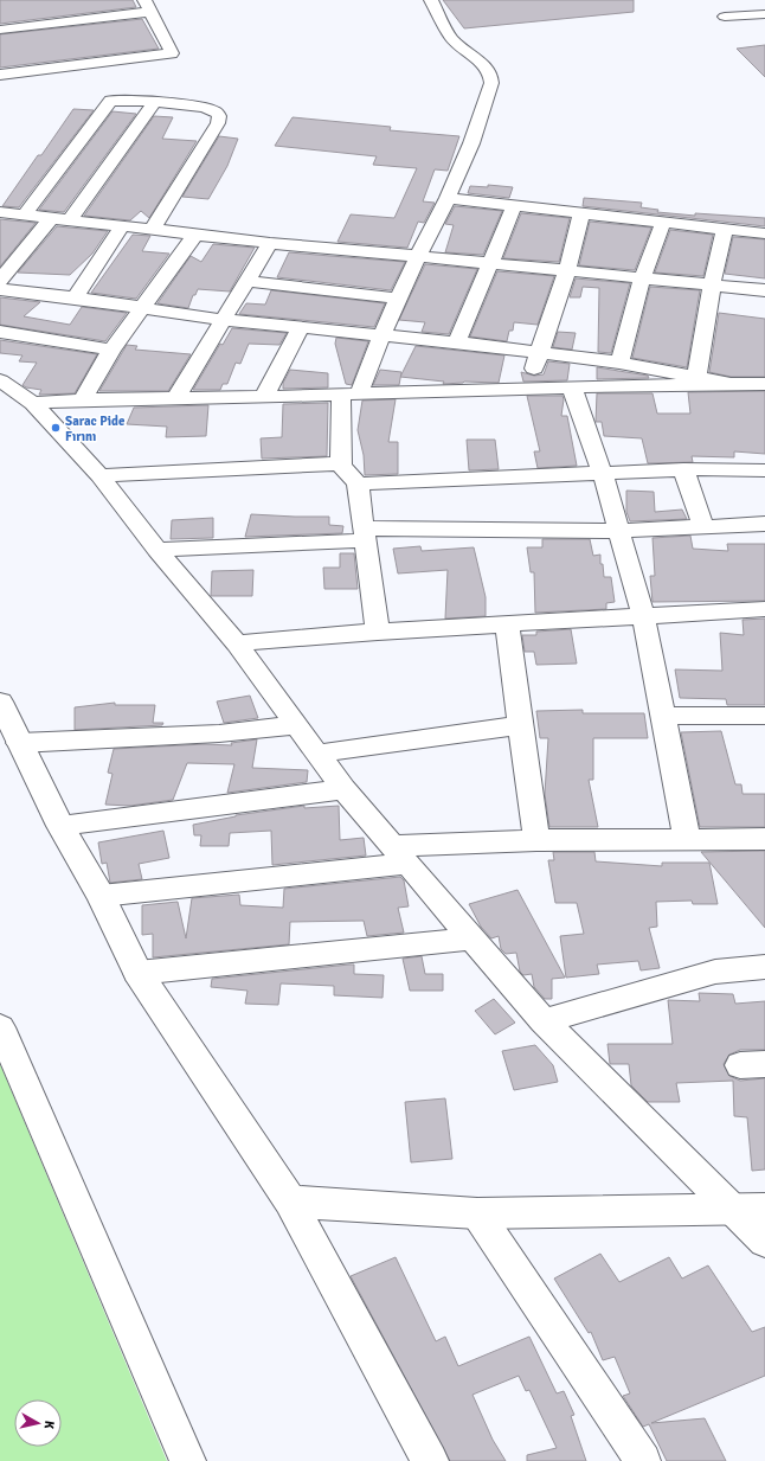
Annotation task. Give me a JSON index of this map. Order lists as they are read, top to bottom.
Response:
{
  "places": ["Sarac Pide Fırını"],
  "north": "right"
}
